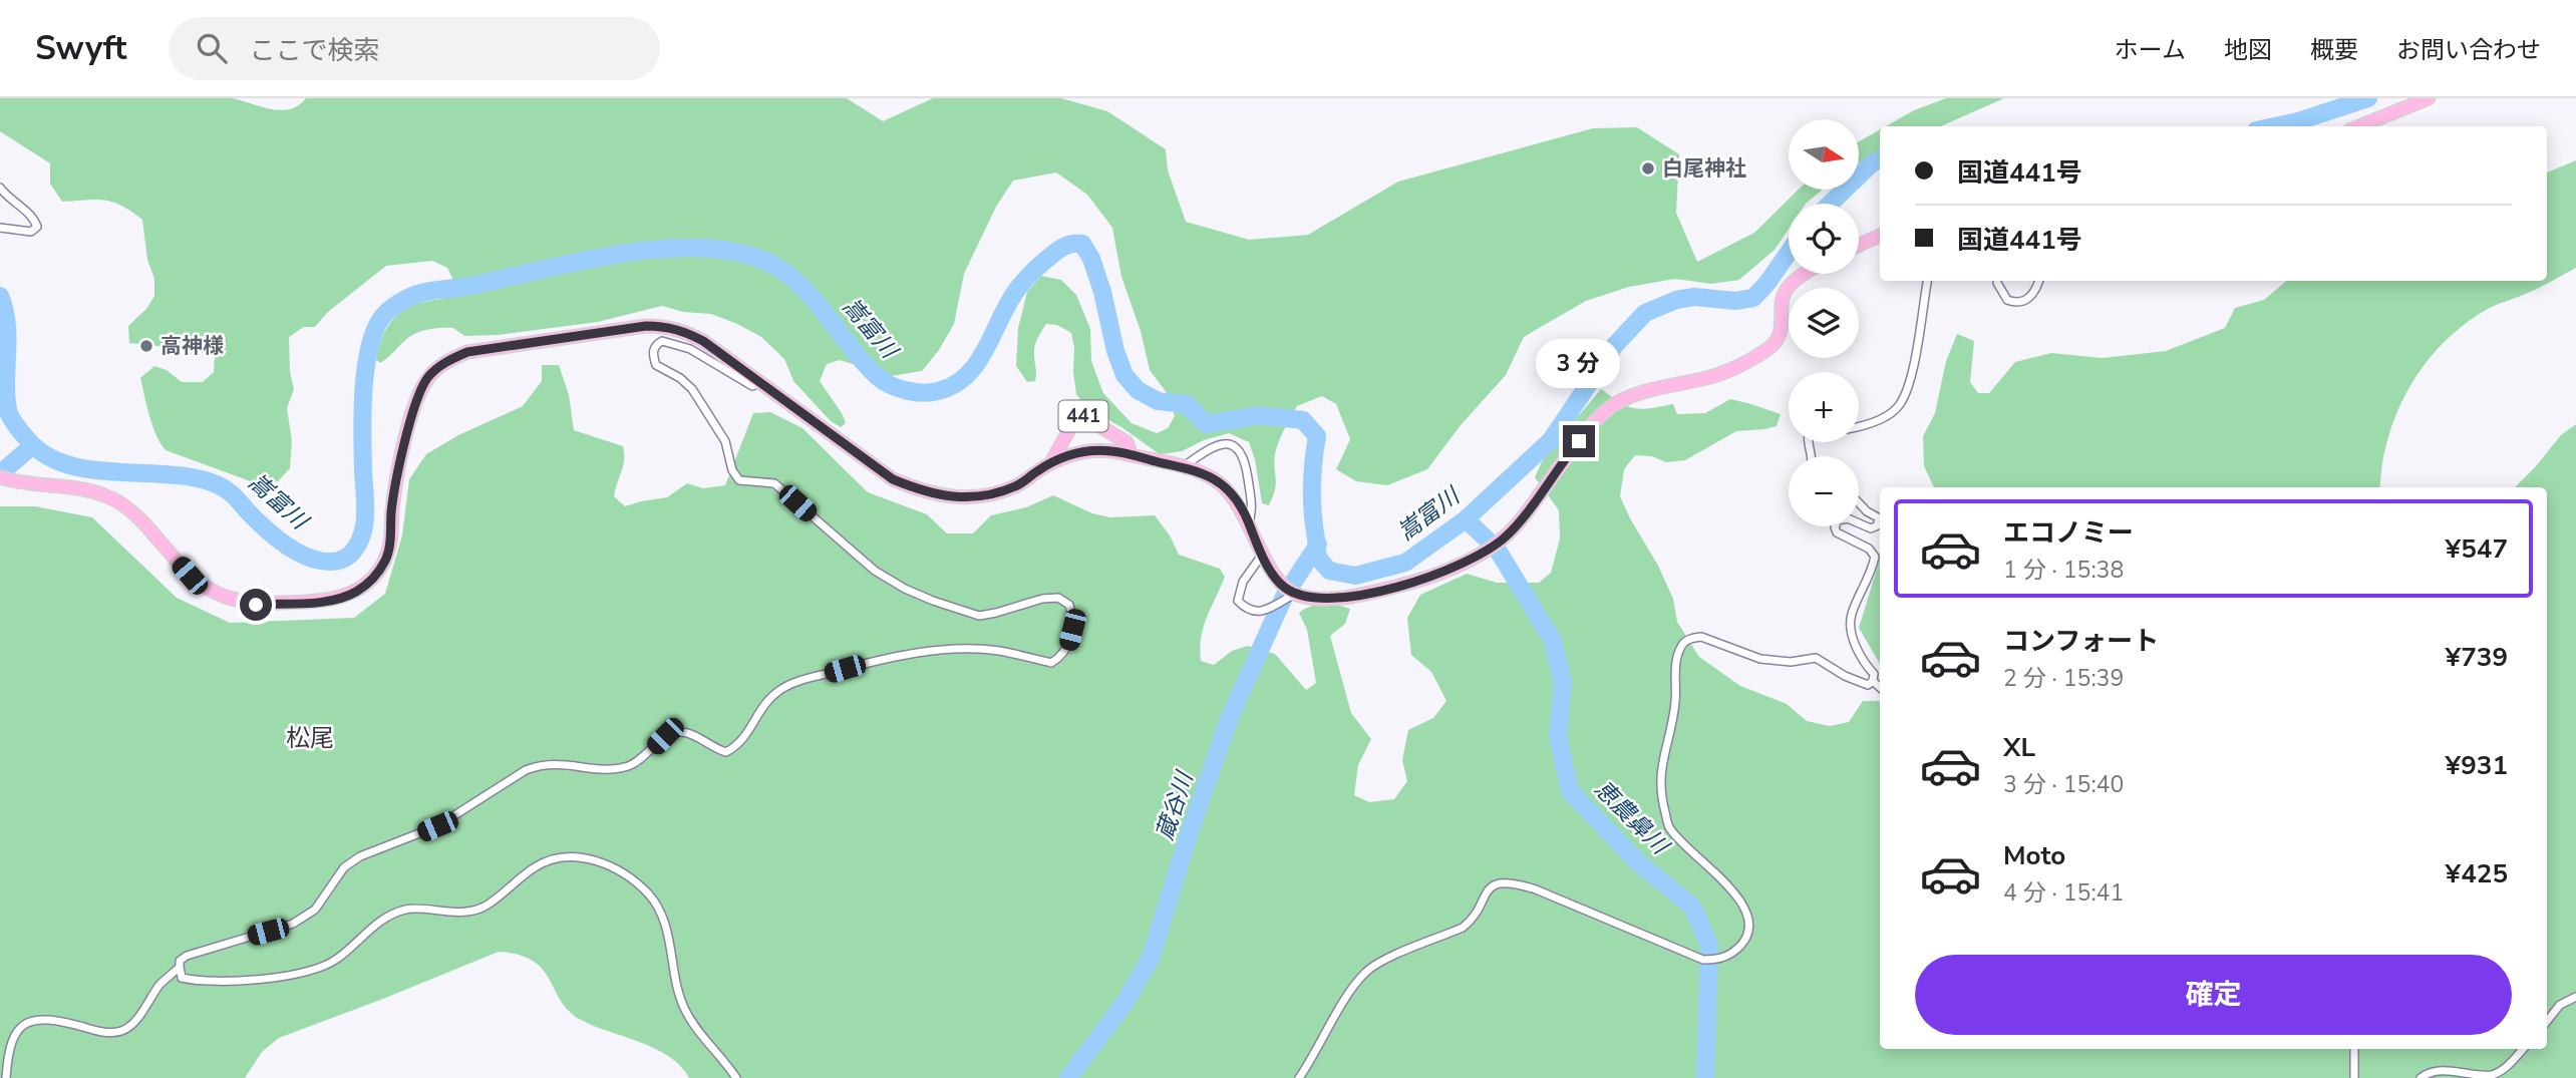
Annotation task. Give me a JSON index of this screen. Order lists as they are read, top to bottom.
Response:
{
  "streets": {
    "highway": ["441"]
  },
  "districts": ["松尾"],
  "water": ["嵩富川", "蔵谷川", "恵農鼻川"],
  "places": ["白尾神社", "高神様"],
  "north": "right",
  "page": {
    "header": "Swyft",
    "search": "ここで検索",
    "nav": [
      "ホーム",
      "地図",
      "概要",
      "お問い合わせ"
    ],
    "map_buttons": ["+", "−"],
    "banner": ["国道441号", "国道441号"],
    "bubble": "3 分",
    "list": [
      {
        "name": "エコノミー",
        "note": "1 分 · 15:38",
        "value": "¥547"
      },
      {
        "name": "コンフォート",
        "note": "2 分 · 15:39",
        "value": "¥739"
      },
      {
        "name": "XL",
        "note": "3 分 · 15:40",
        "value": "¥931"
      },
      {
        "name": "Moto",
        "note": "4 分 · 15:41",
        "value": "¥425"
      }
    ],
    "buttons": "確定"
  }
}
